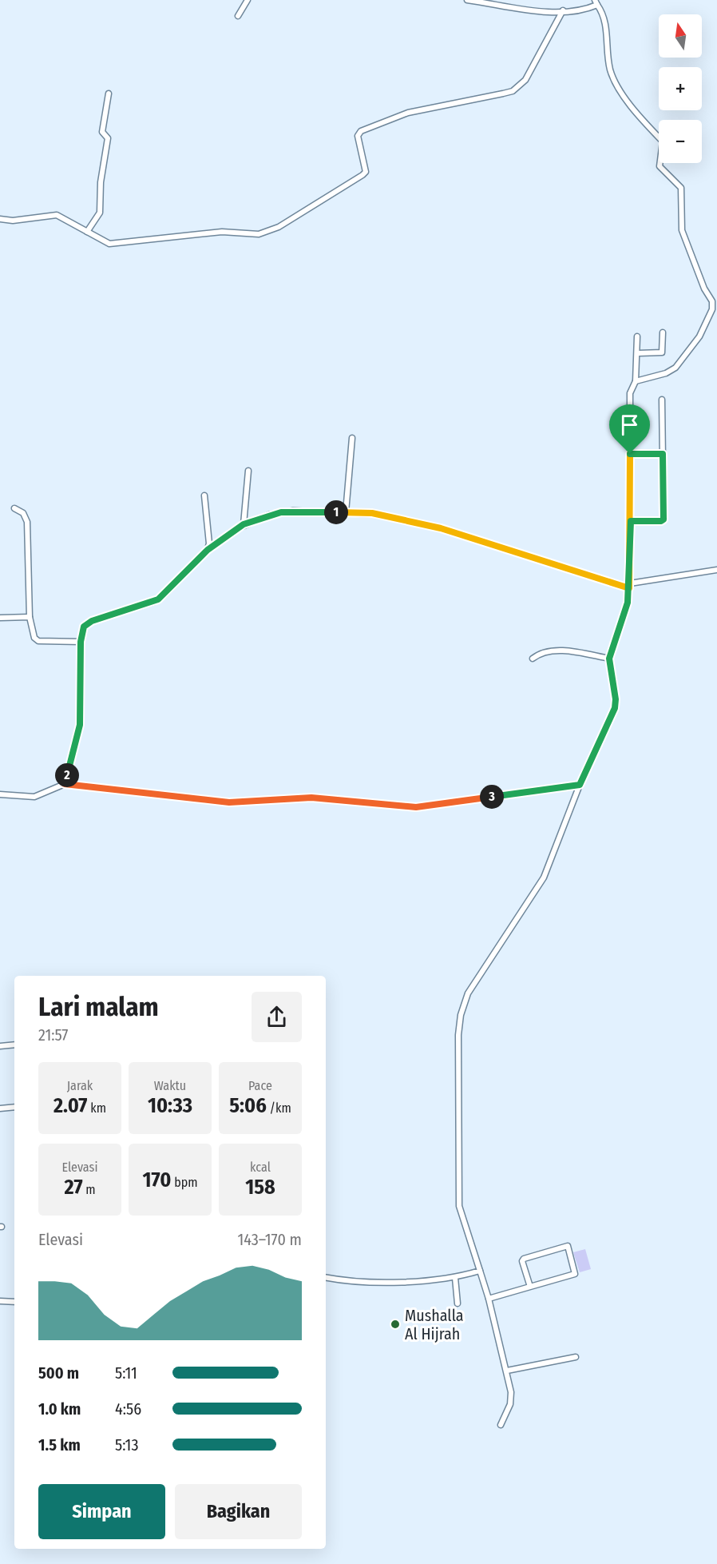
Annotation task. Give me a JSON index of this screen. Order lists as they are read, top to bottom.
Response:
{
  "places": ["Mushalla Al Hijrah"],
  "north": "top",
  "page": {
    "map_buttons": ["+", "−"],
    "pins": ["1", "2", "3"],
    "heading": ["Lari malam", "21:57"],
    "stats": [
      ["Jarak", "2.07 km"],
      ["Waktu", "10:33"],
      ["Pace", "5:06 /km"],
      ["Elevasi", "27 m"],
      ["170 bpm"],
      ["kcal", "158"]
    ],
    "chart": ["Elevasi", "143–170 m"],
    "list": [
      {
        "name": "500 m",
        "note": "5:11"
      },
      {
        "name": "1.0 km",
        "note": "4:56"
      },
      {
        "name": "1.5 km",
        "note": "5:13"
      }
    ],
    "buttons": ["Simpan", "Bagikan"]
  }
}
